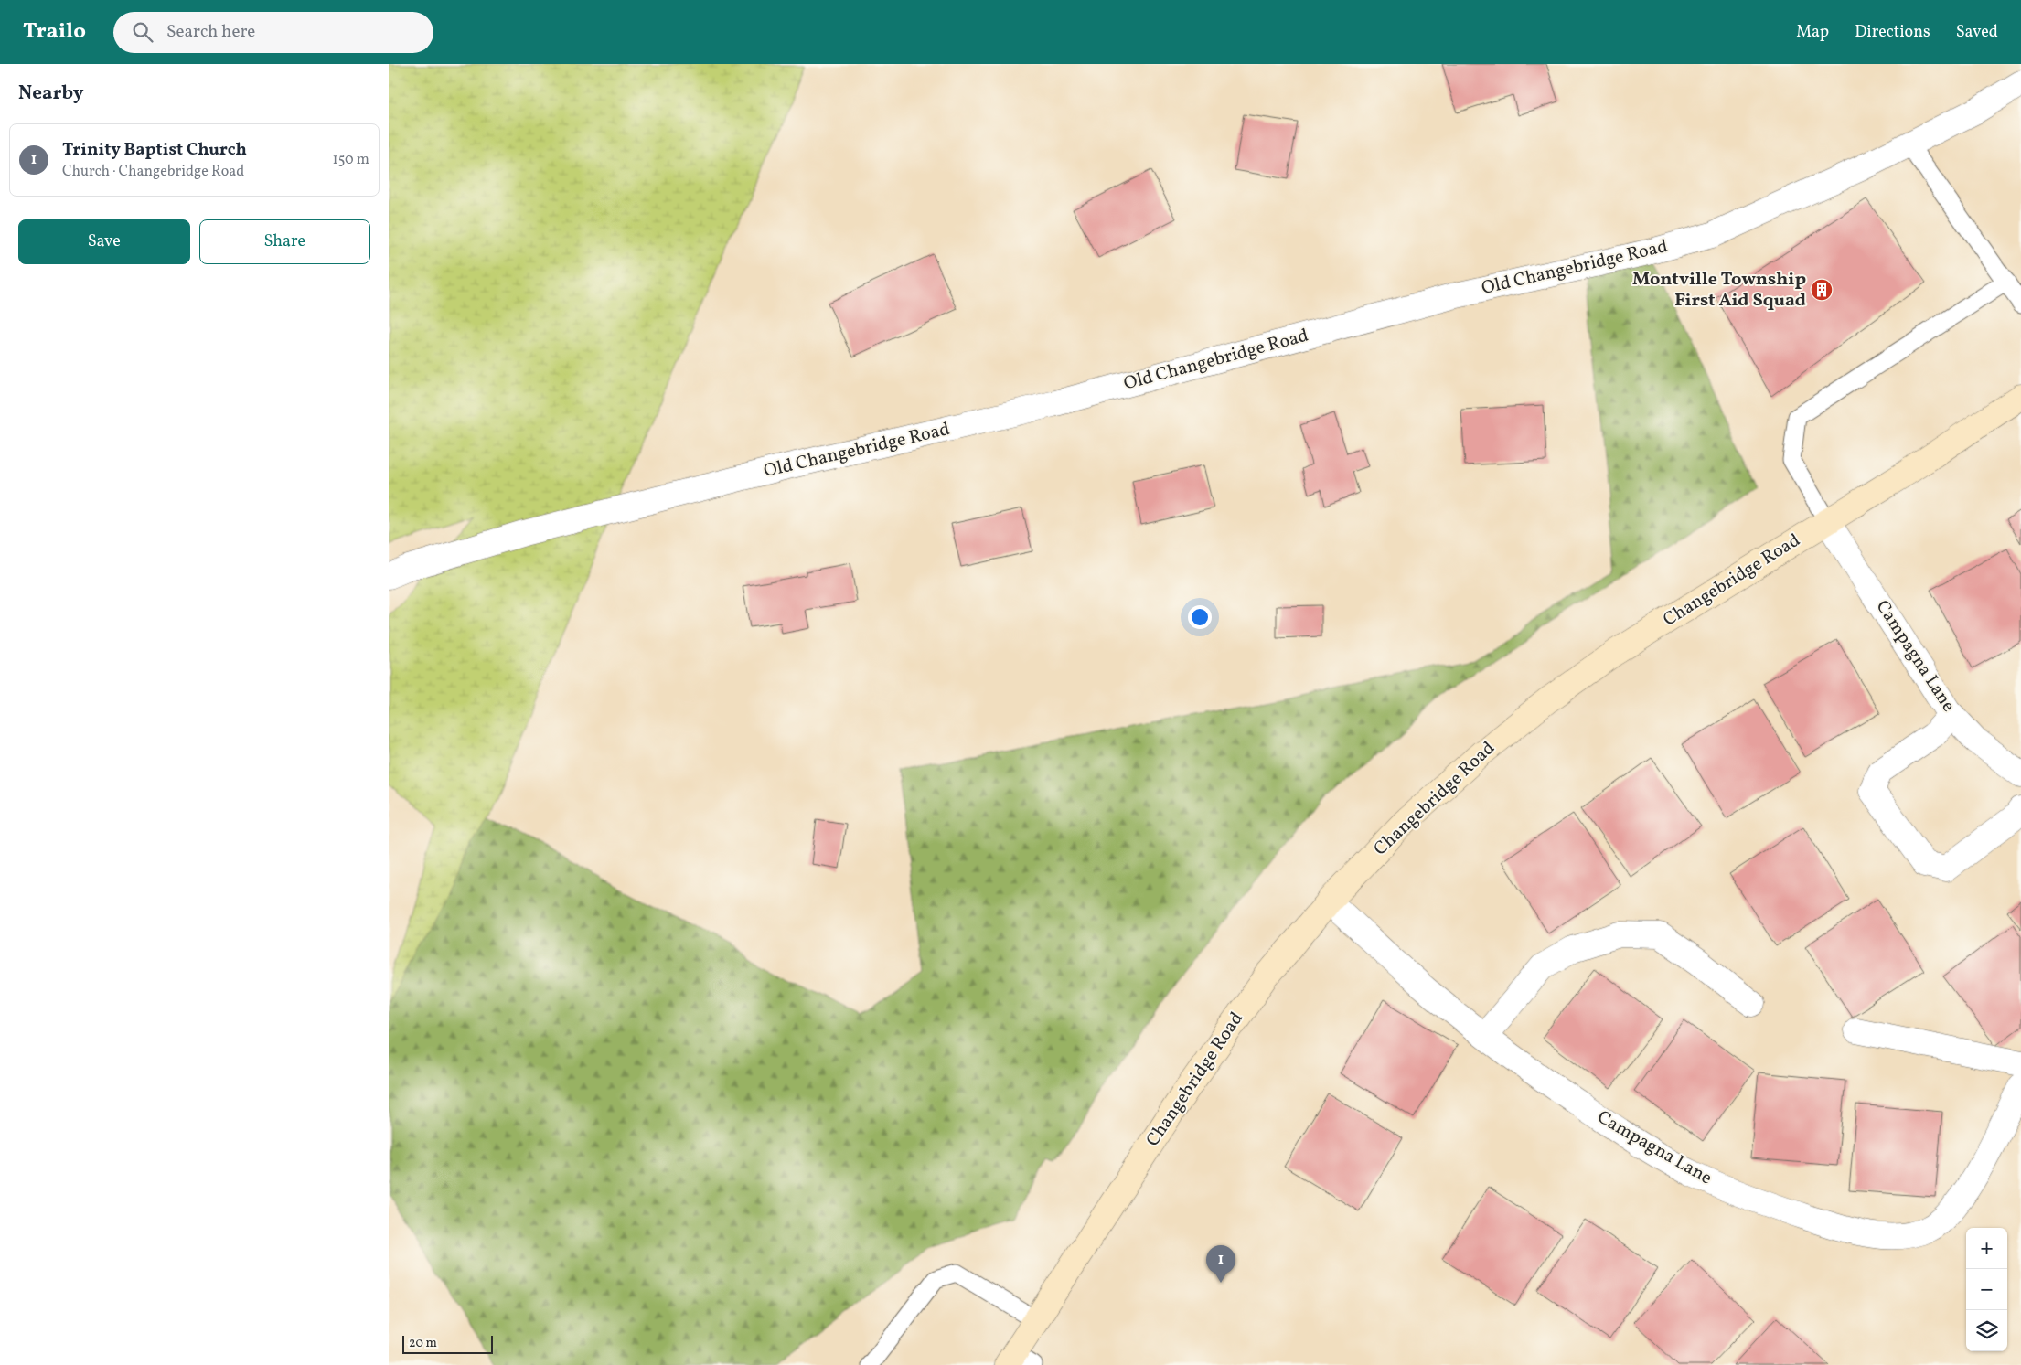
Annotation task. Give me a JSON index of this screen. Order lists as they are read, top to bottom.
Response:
{
  "streets": {
    "main road": ["Changebridge Road"],
    "street": ["Old Changebridge Road", "Campagna Lane"]
  },
  "crossings": [
    ["Changebridge Road", "Campagna Lane"]
  ],
  "places": {
    "building": ["Montville Township First Aid Squad"]
  },
  "scale_bar": "20 m",
  "page": {
    "header": "Trailo",
    "search": "Search here",
    "nav": ["Map", "Directions", "Saved"],
    "heading": "Nearby",
    "list": [
      {
        "mark": "1",
        "name": "Trinity Baptist Church",
        "note": "Church · Changebridge Road",
        "value": "150 m"
      }
    ],
    "buttons": ["Save", "Share"],
    "map_buttons": ["+", "−"],
    "pins": "1",
    "scale": "20 m"
  }
}
